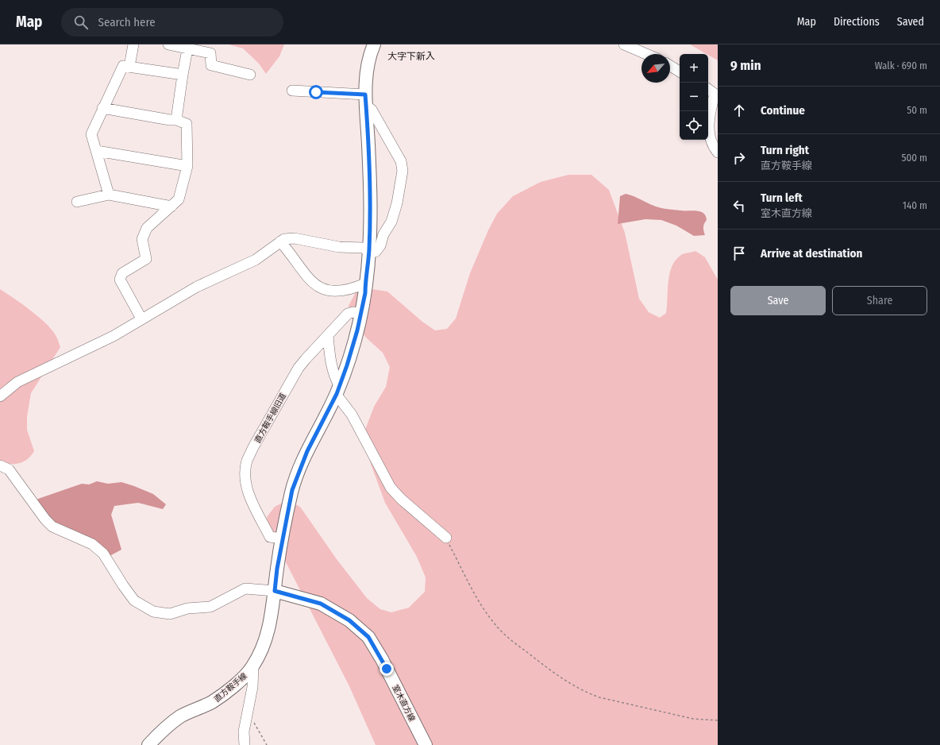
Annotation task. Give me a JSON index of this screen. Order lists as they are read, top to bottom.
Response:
{
  "streets": {
    "main road": ["直方鞍手線", "室木直方線"],
    "street": ["直方鞍手線旧道"]
  },
  "crossings": [
    ["直方鞍手線旧道", "直方鞍手線"],
    ["直方鞍手線", "室木直方線"]
  ],
  "districts": ["大字下新入"],
  "north": "bottom left",
  "page": {
    "header": "Map",
    "search": "Search here",
    "nav": ["Map", "Directions", "Saved"],
    "heading": ["9 min", "Walk · 690 m"],
    "map_buttons": ["+", "−"],
    "list": [
      ["Continue", "50 m"],
      ["Turn right", "直方鞍手線", "500 m"],
      ["Turn left", "室木直方線", "140 m"],
      "Arrive at destination"
    ],
    "buttons": ["Save", "Share"]
  }
}
